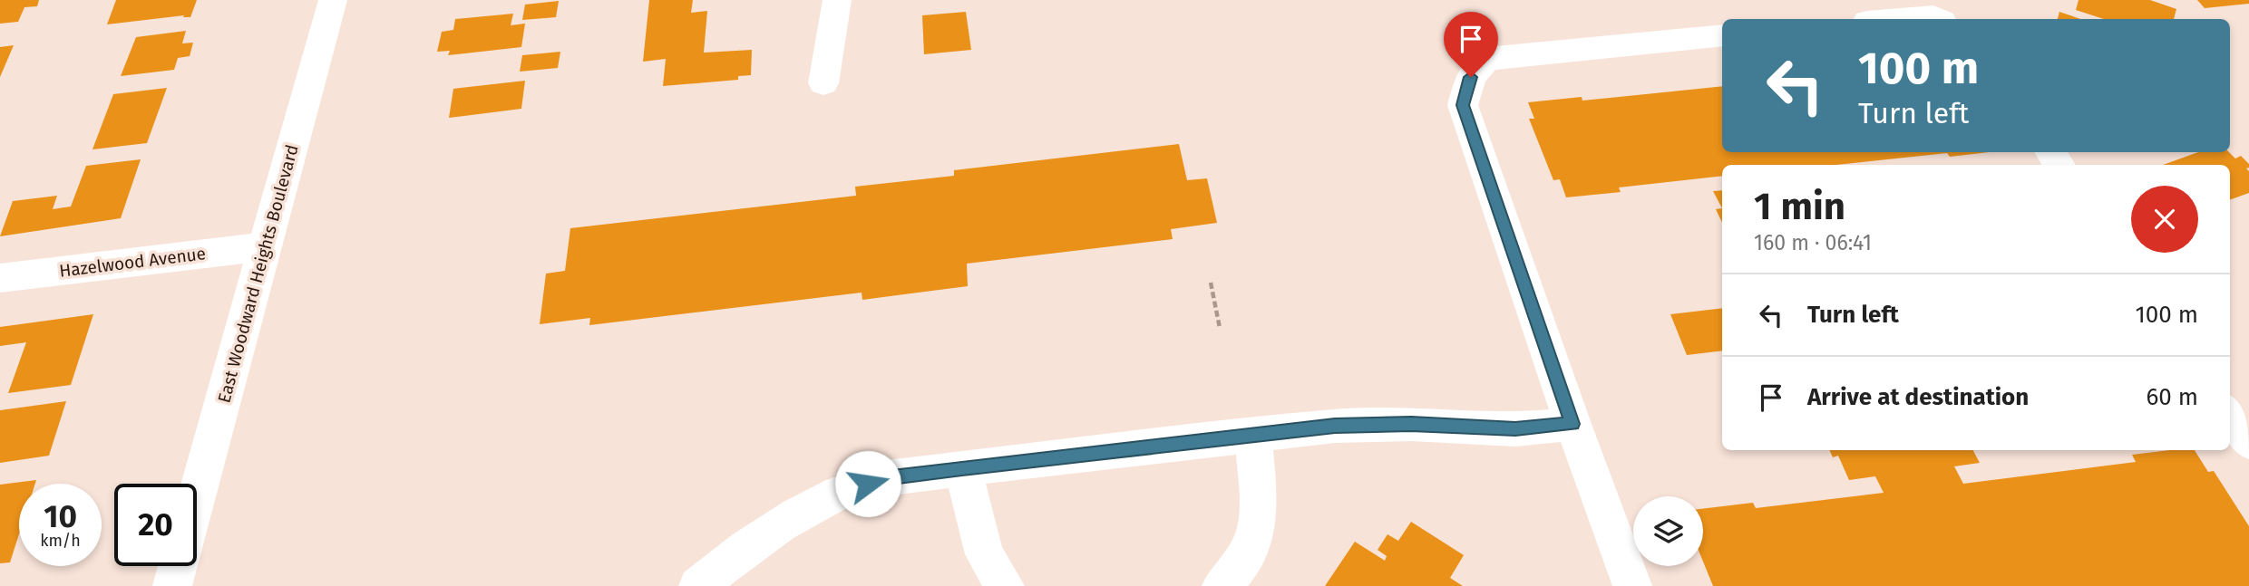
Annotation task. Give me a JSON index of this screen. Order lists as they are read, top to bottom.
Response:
{
  "streets": {
    "street": ["Hazelwood Avenue", "East Woodward Heights Boulevard"]
  },
  "crossings": [
    ["Hazelwood Avenue", "East Woodward Heights Boulevard"]
  ],
  "page": {
    "turn": ["100 m", "Turn left"],
    "heading": ["1 min", "160 m · 06:41"],
    "list": [
      {
        "name": "Turn left",
        "value": "100 m"
      },
      {
        "name": "Arrive at destination",
        "value": "60 m"
      }
    ],
    "speed": "10 km/h",
    "limit": "20"
  }
}
